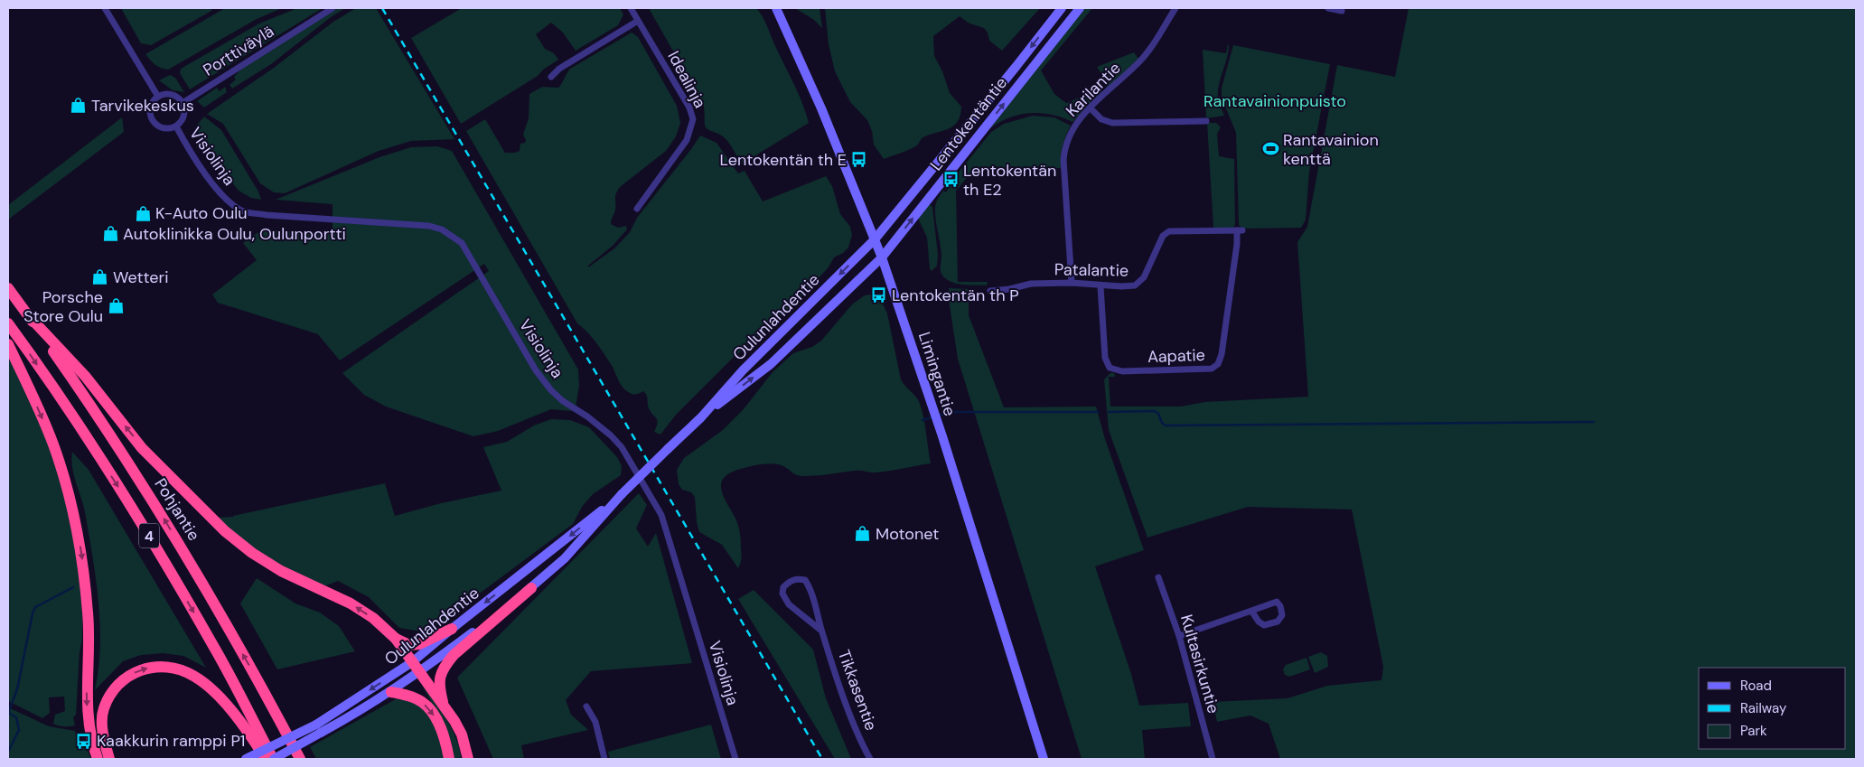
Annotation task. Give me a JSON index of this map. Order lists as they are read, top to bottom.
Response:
{
  "streets": {
    "highway": ["Pohjantie", "4"],
    "main road": ["Lentokentäntie", "Oulunlahdentie", "Limingantie"],
    "street": [
      "Porttiväylä",
      "Idealinja",
      "Karilantie",
      "Visiolinja",
      "Patalantie",
      "Aapatie",
      "Kultasirkuntie",
      "Tikkasentie"
    ]
  },
  "crossings": [
    ["Porttiväylä", "Visiolinja"],
    ["Karilantie", "Patalantie"],
    ["Lentokentäntie", "Oulunlahdentie"],
    ["Lentokentäntie", "Limingantie"],
    ["Patalantie", "Aapatie"],
    ["Oulunlahdentie", "Limingantie"],
    ["Oulunlahdentie", "4"]
  ],
  "parks": ["Rantavainionpuisto"],
  "places": {
    "shop": [
      "Tarvikekeskus",
      "K-Auto Oulu",
      "Autoklinikka Oulu, Oulunportti",
      "Wetteri",
      "Porsche Store Oulu",
      "Motonet"
    ],
    "sports": ["Rantavainion kenttä"],
    "bus stop": [
      "Lentokentän th E",
      "Lentokentän th E2",
      "Lentokentän th P",
      "Kaakkurin ramppi P1"
    ]
  },
  "legend": ["Road", "Railway", "Park"]
}
